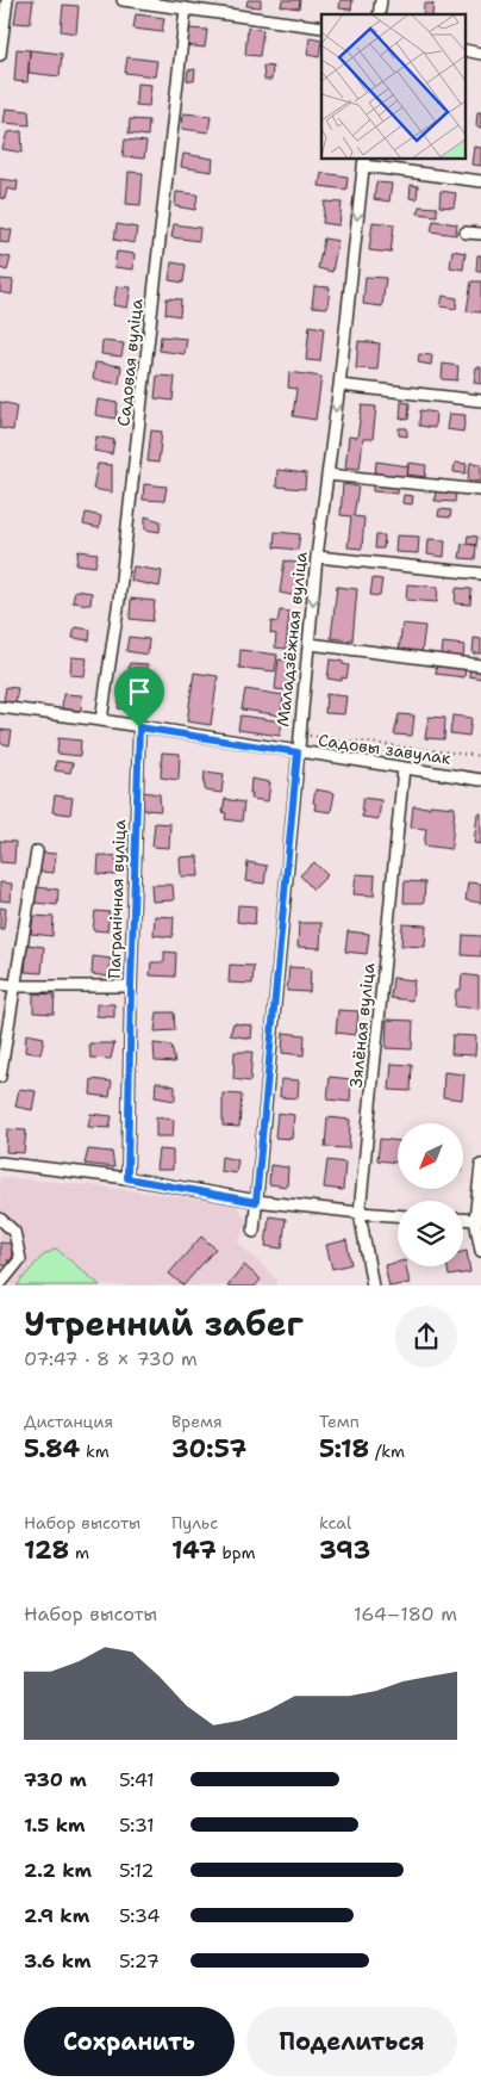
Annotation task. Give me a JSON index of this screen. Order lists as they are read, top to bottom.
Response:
{
  "streets": {
    "street": [
      "Садовая вуліца",
      "Маладзёжная вуліца",
      "Садовы завулак",
      "Пагранічная вуліца",
      "Зялёная вуліца"
    ]
  },
  "crossings": [
    ["Садовая вуліца", "Садовы завулак"],
    ["Маладзёжная вуліца", "Садовы завулак"],
    ["Садовы завулак", "Пагранічная вуліца"],
    ["Садовы завулак", "Зялёная вуліца"]
  ],
  "one_way": ["Маладзёжная вуліца"],
  "north": "bottom left",
  "page": {
    "heading": ["Утренний забег", "07:47 · 8 × 730 m"],
    "stats": [
      ["Дистанция", "5.84 km"],
      ["Время", "30:57"],
      ["Темп", "5:18 /km"],
      ["Набор высоты", "128 m"],
      ["Пульс", "147 bpm"],
      ["kcal", "393"]
    ],
    "chart": ["Набор высоты", "164–180 m"],
    "list": [
      {
        "name": "730 m",
        "note": "5:41"
      },
      {
        "name": "1.5 km",
        "note": "5:31"
      },
      {
        "name": "2.2 km",
        "note": "5:12"
      },
      {
        "name": "2.9 km",
        "note": "5:34"
      },
      {
        "name": "3.6 km",
        "note": "5:27"
      }
    ],
    "buttons": ["Сохранить", "Поделиться"]
  }
}
